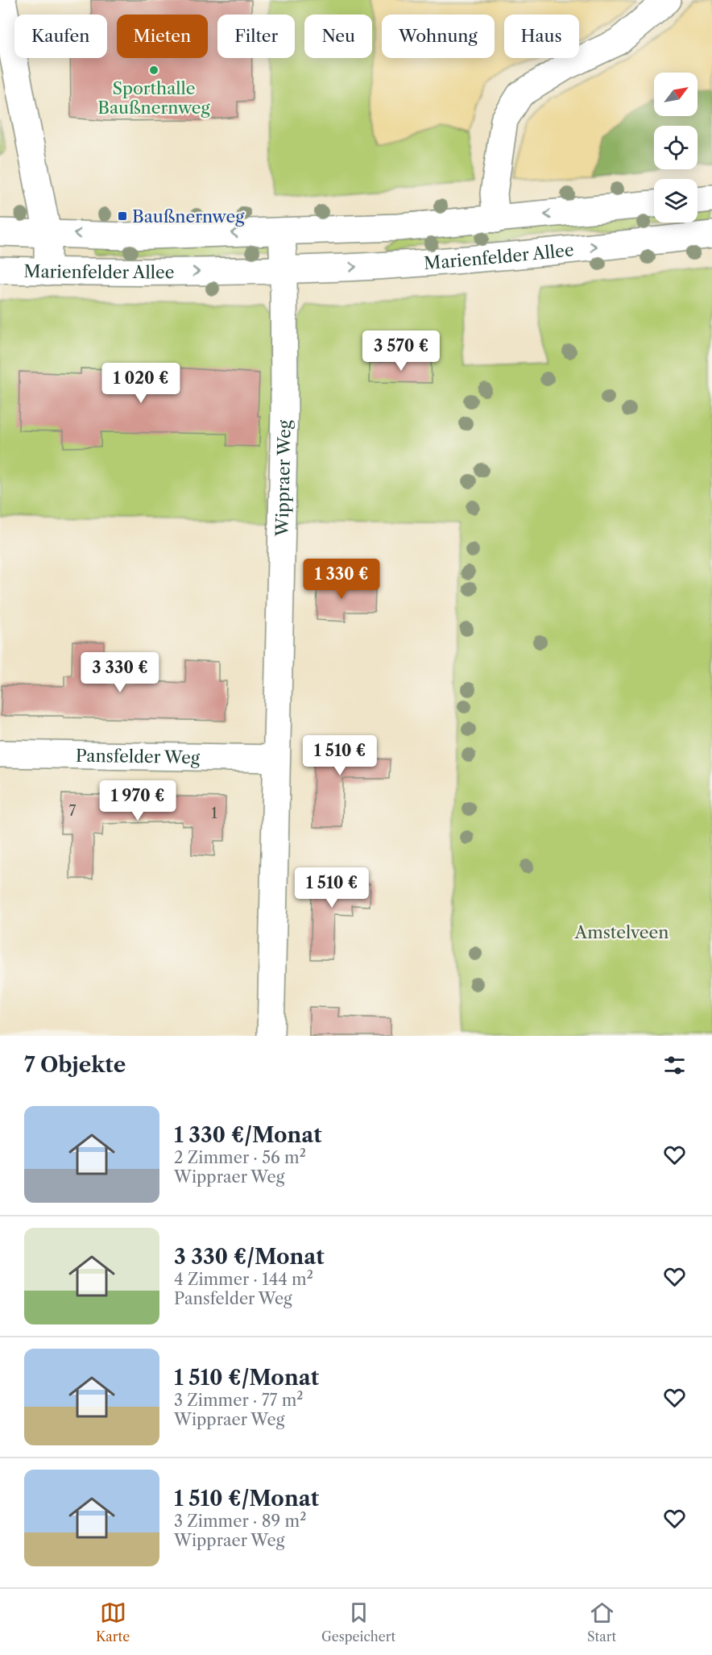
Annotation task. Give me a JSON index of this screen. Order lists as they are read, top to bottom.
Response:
{
  "streets": {
    "main road": ["Marienfelder Allee", "Wippraer Weg", "Pansfelder Weg"]
  },
  "crossings": [
    ["Marienfelder Allee", "Wippraer Weg"],
    ["Wippraer Weg", "Pansfelder Weg"]
  ],
  "parks": ["Amstelveen"],
  "places": {
    "other": ["Sporthalle Baußnernweg"],
    "transit": ["Baußnernweg"]
  },
  "house_numbers": ["7", "1"],
  "north": "top right",
  "page": {
    "chip": [
      "Kaufen",
      "Mieten",
      "Filter",
      "Neu",
      "Wohnung",
      "Haus"
    ],
    "price": [
      "3 570 €",
      "1 020 €",
      "1 330 €",
      "3 330 €",
      "1 510 €",
      "1 970 €",
      "1 510 €"
    ],
    "heading": "7 Objekte",
    "list": [
      {
        "name": "1 330 €/Monat",
        "note": "2 Zimmer · 56 m² · Wippraer Weg"
      },
      {
        "name": "3 330 €/Monat",
        "note": "4 Zimmer · 144 m² · Pansfelder Weg"
      },
      {
        "name": "1 510 €/Monat",
        "note": "3 Zimmer · 77 m² · Wippraer Weg"
      },
      {
        "name": "1 510 €/Monat",
        "note": "3 Zimmer · 89 m² · Wippraer Weg"
      }
    ],
    "tabs": ["Karte", "Gespeichert", "Start"]
  }
}
